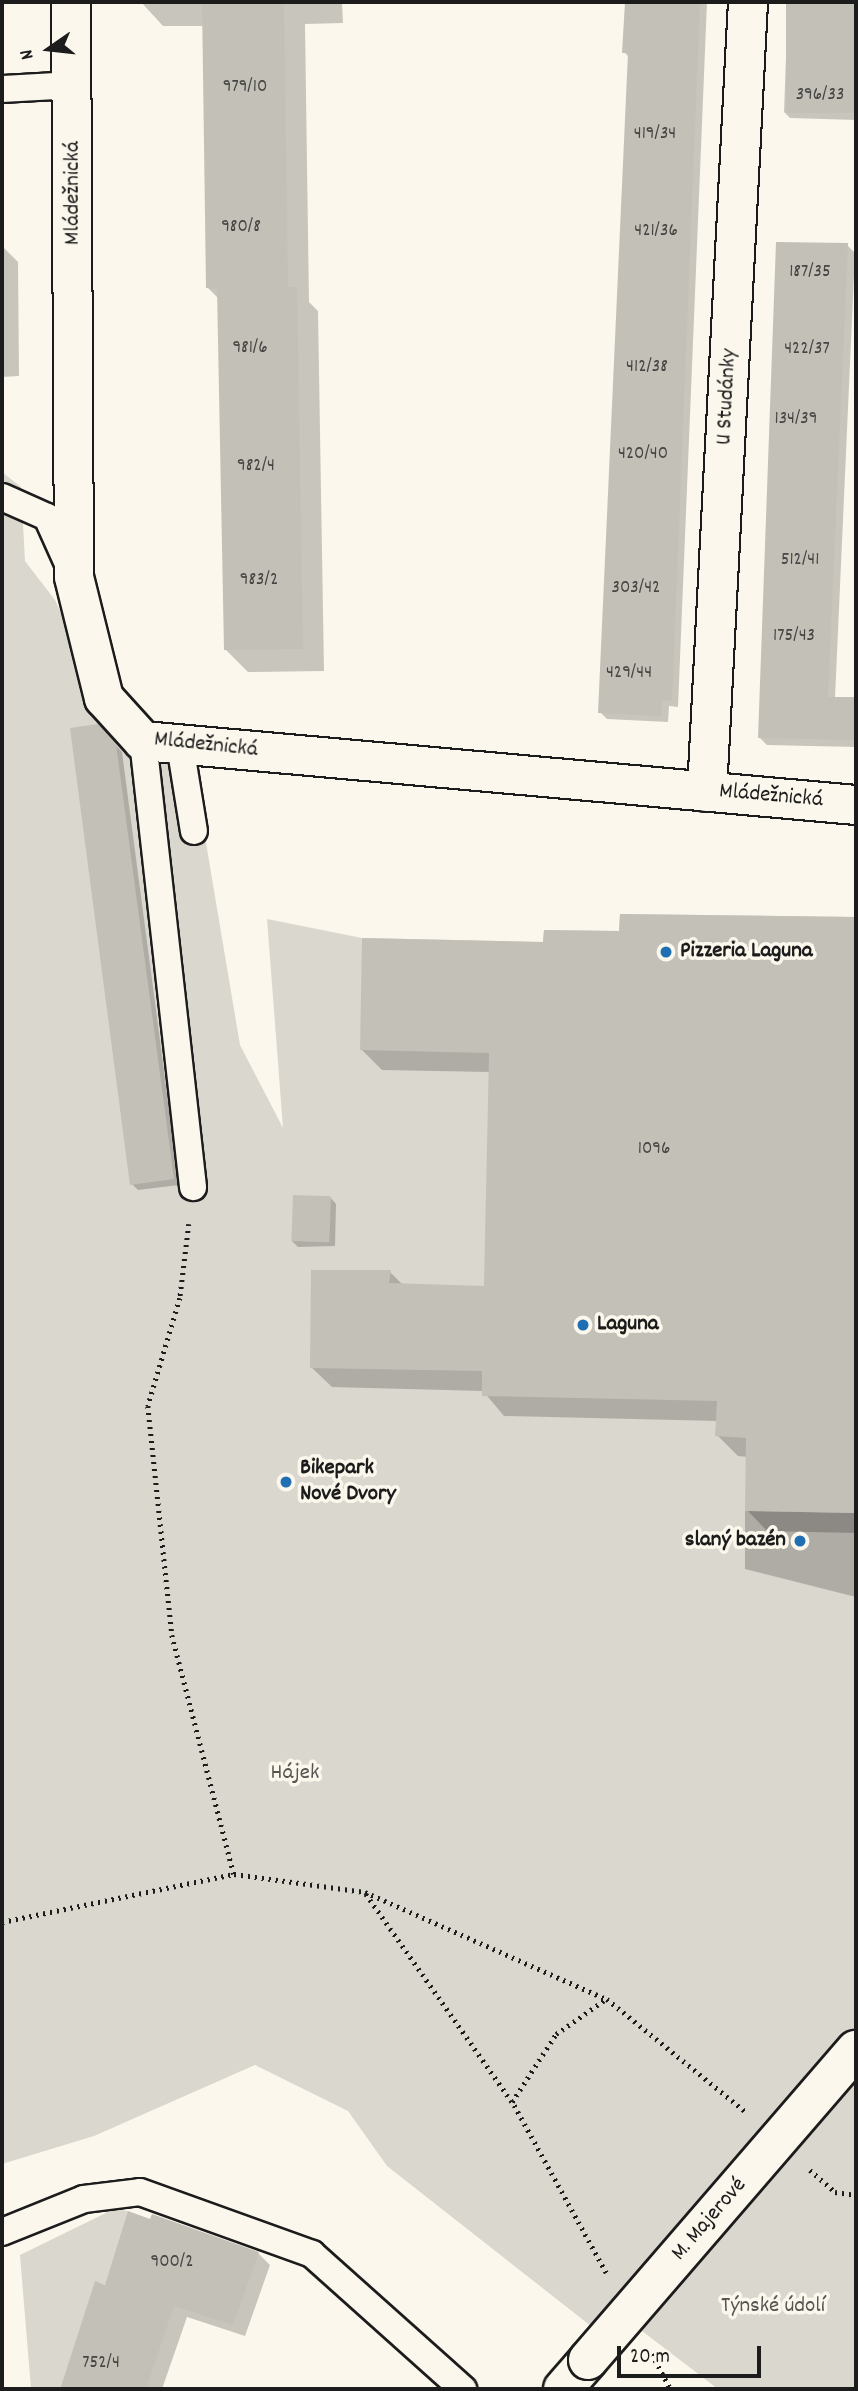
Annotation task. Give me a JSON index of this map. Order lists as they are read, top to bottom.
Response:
{
  "streets": {
    "street": ["Mládežnická", "U Studánky", "M. Majerové"]
  },
  "crossings": [
    ["Mládežnická", "U Studánky"]
  ],
  "parks": ["Hájek", "Týnské údolí"],
  "places": [
    "Pizzeria Laguna",
    "Laguna",
    "Bikepark Nové Dvory",
    "slaný bazén"
  ],
  "house_numbers": [
    "979/10",
    "396/33",
    "419/34",
    "980/8",
    "421/36",
    "187/35",
    "981/6",
    "422/37",
    "412/38",
    "134/39",
    "420/40",
    "982/4",
    "512/41",
    "983/2",
    "303/42",
    "175/43",
    "429/44",
    "1096",
    "900/2",
    "752/4"
  ],
  "scale_bar": "20 m",
  "north": "left"
}
